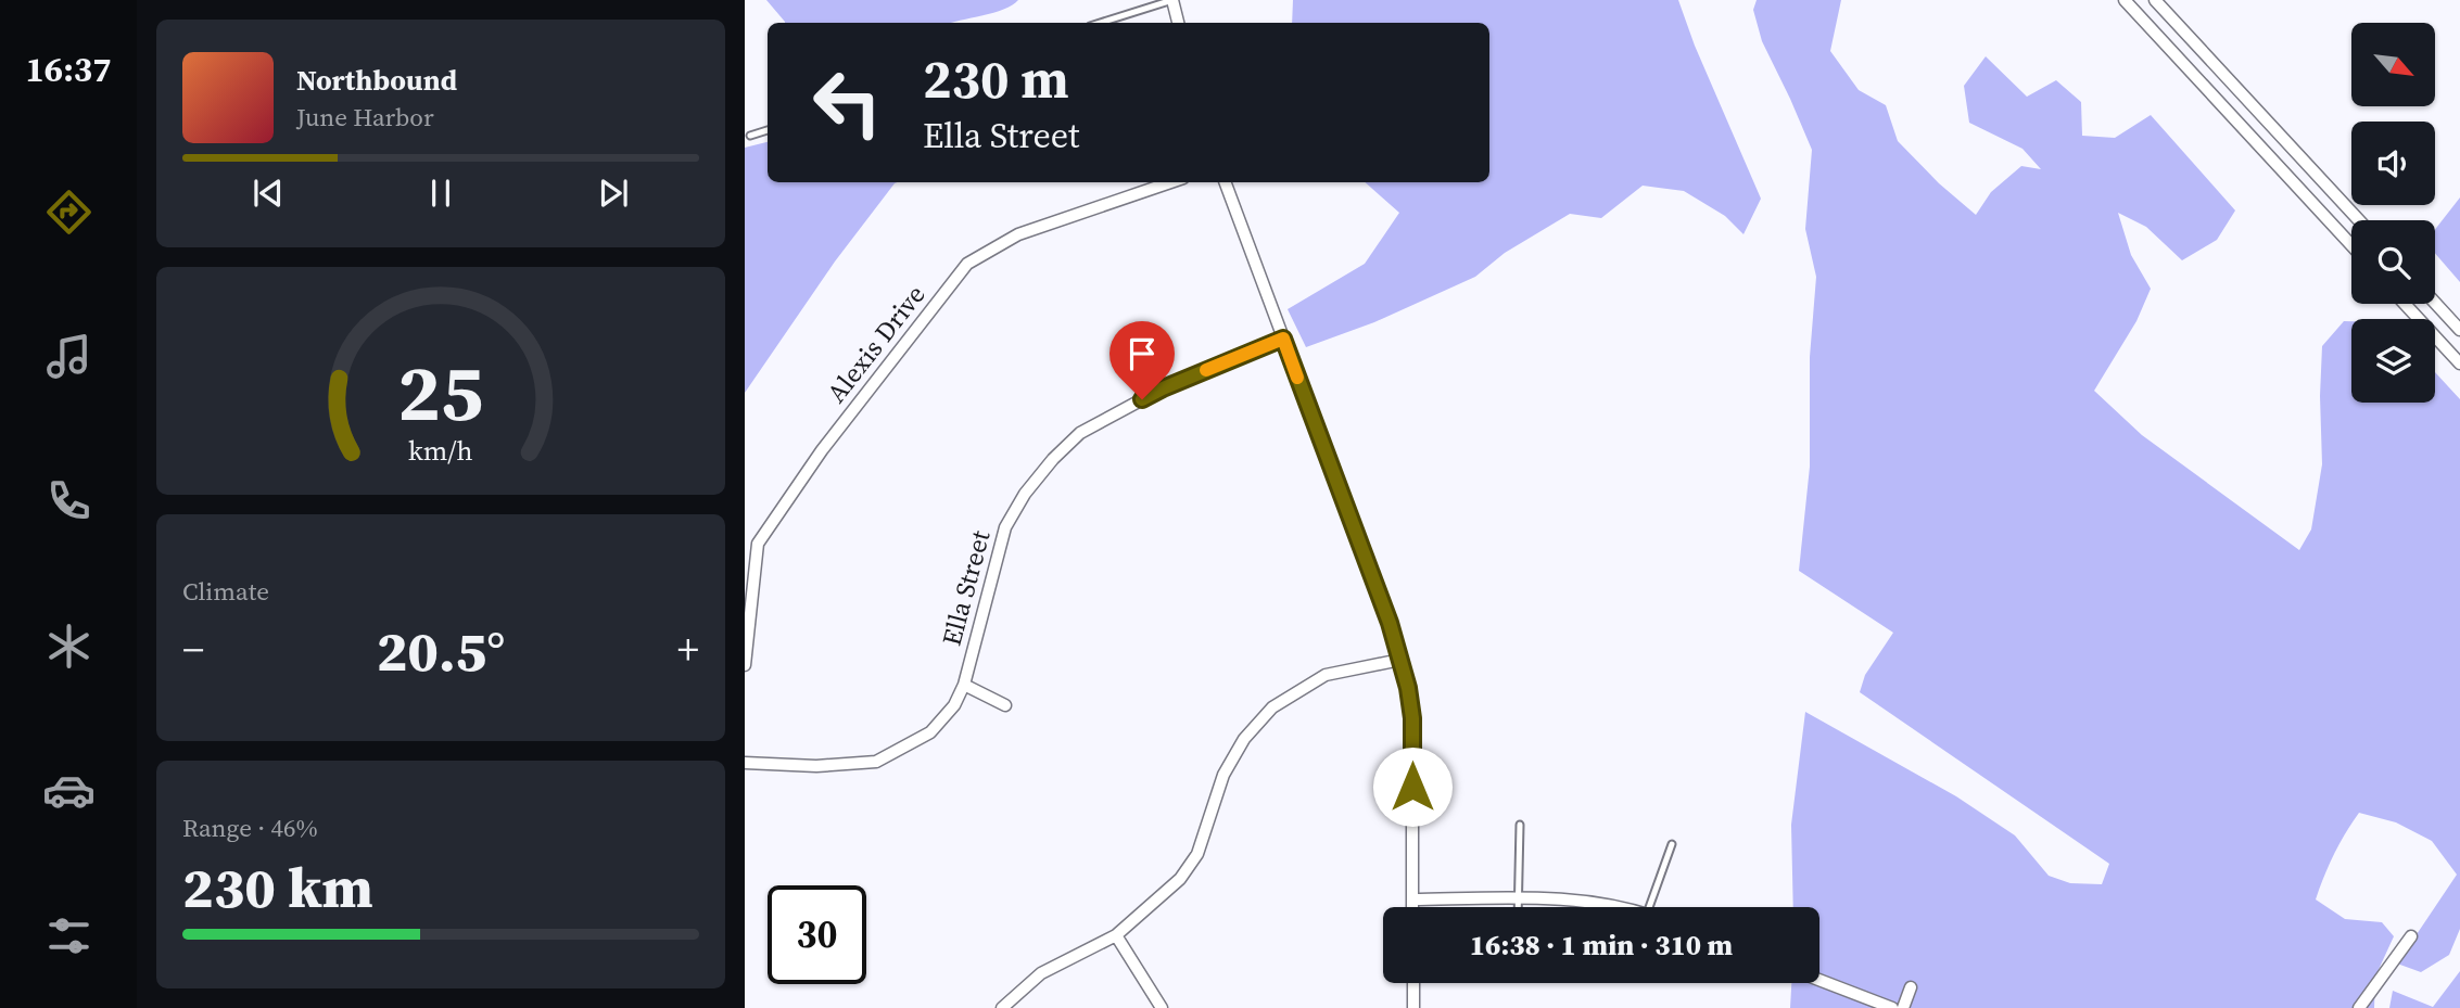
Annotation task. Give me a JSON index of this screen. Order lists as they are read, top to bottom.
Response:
{
  "streets": {
    "street": ["Alexis Drive", "Ella Street"]
  },
  "north": "bottom right",
  "page": {
    "tabs": "16:37",
    "turn": ["230 m", "Ella Street"],
    "song": ["Northbound", "June Harbor"],
    "tile": [
      "Climate",
      ["Range · 46%", "230 km"]
    ],
    "heat": ["−", "20.5°", "+"],
    "limit": "30",
    "trip": "16:38 · 1 min · 310 m",
    "gauge": ["25", "km/h"]
  }
}
